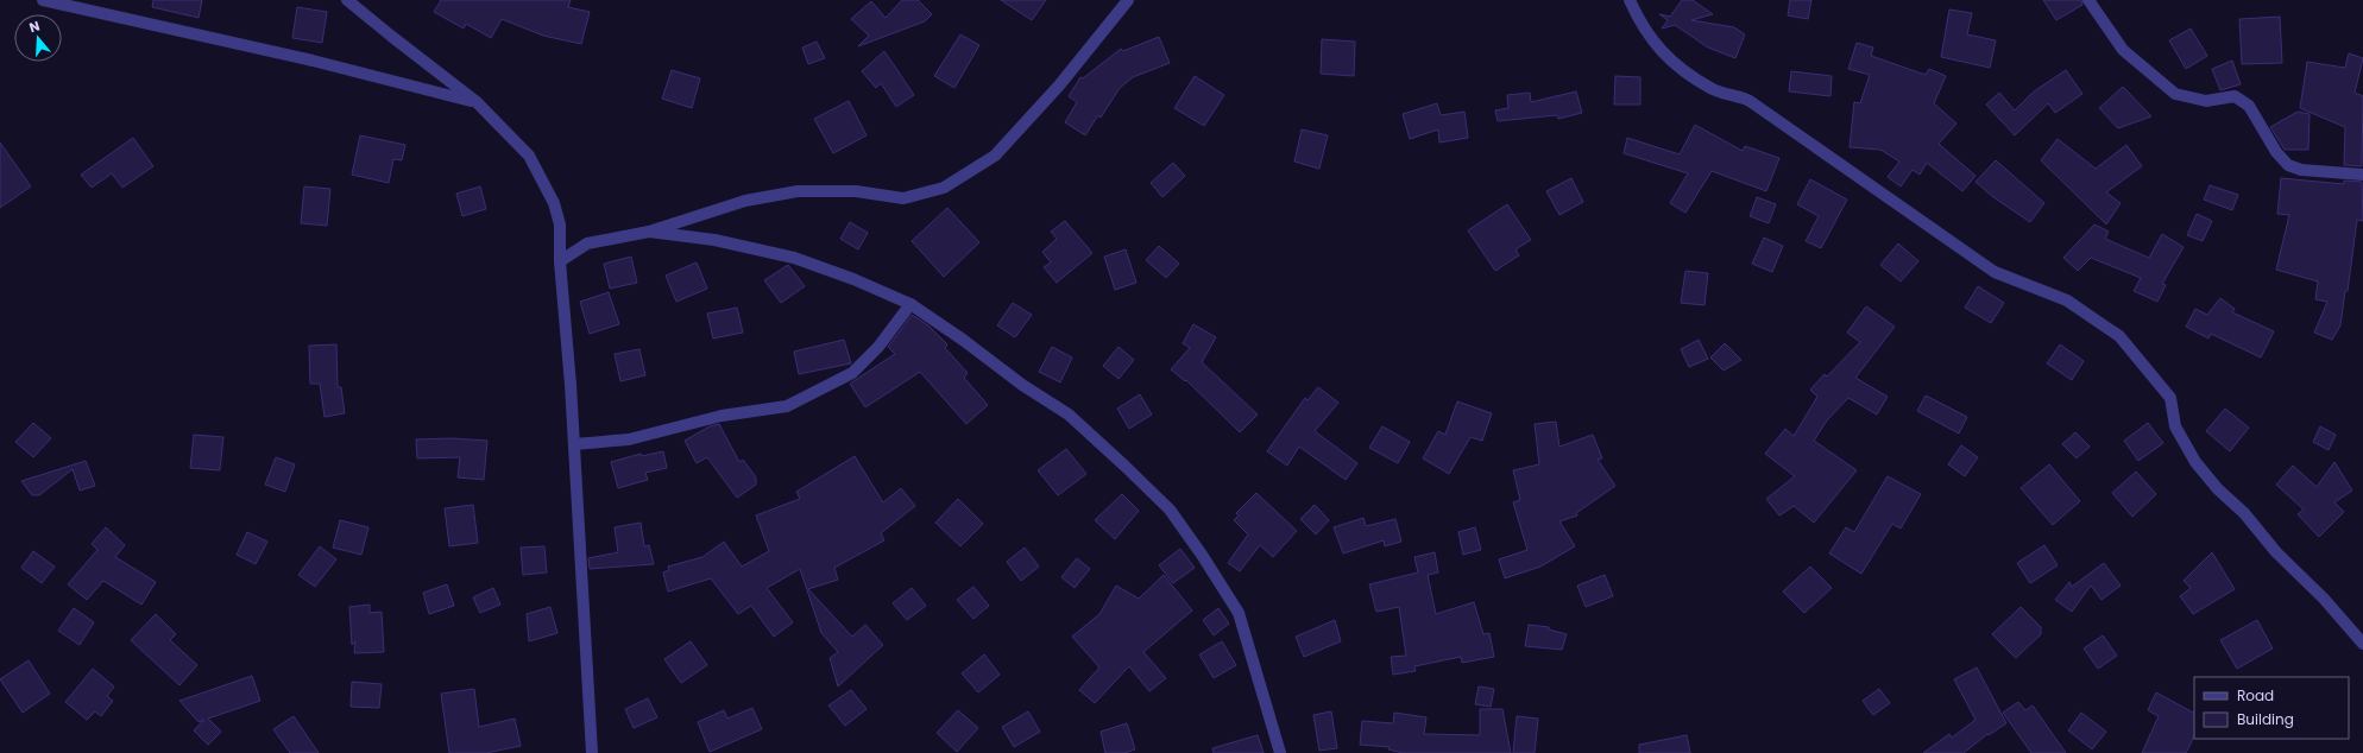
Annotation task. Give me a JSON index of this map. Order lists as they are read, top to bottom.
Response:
{
  "legend": ["Road", "Building"],
  "north": "top"
}
